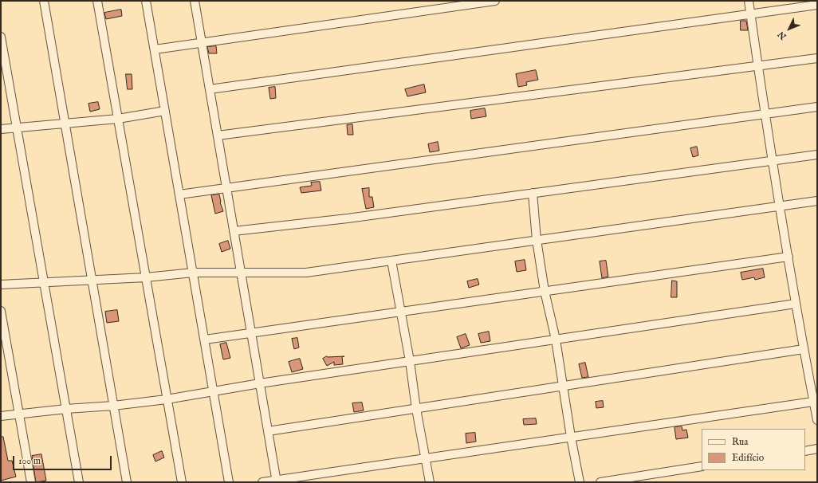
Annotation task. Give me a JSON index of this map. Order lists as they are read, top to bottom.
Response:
{
  "legend": ["Rua", "Edifício"],
  "scale_bar": "100 m",
  "north": "bottom left"
}
